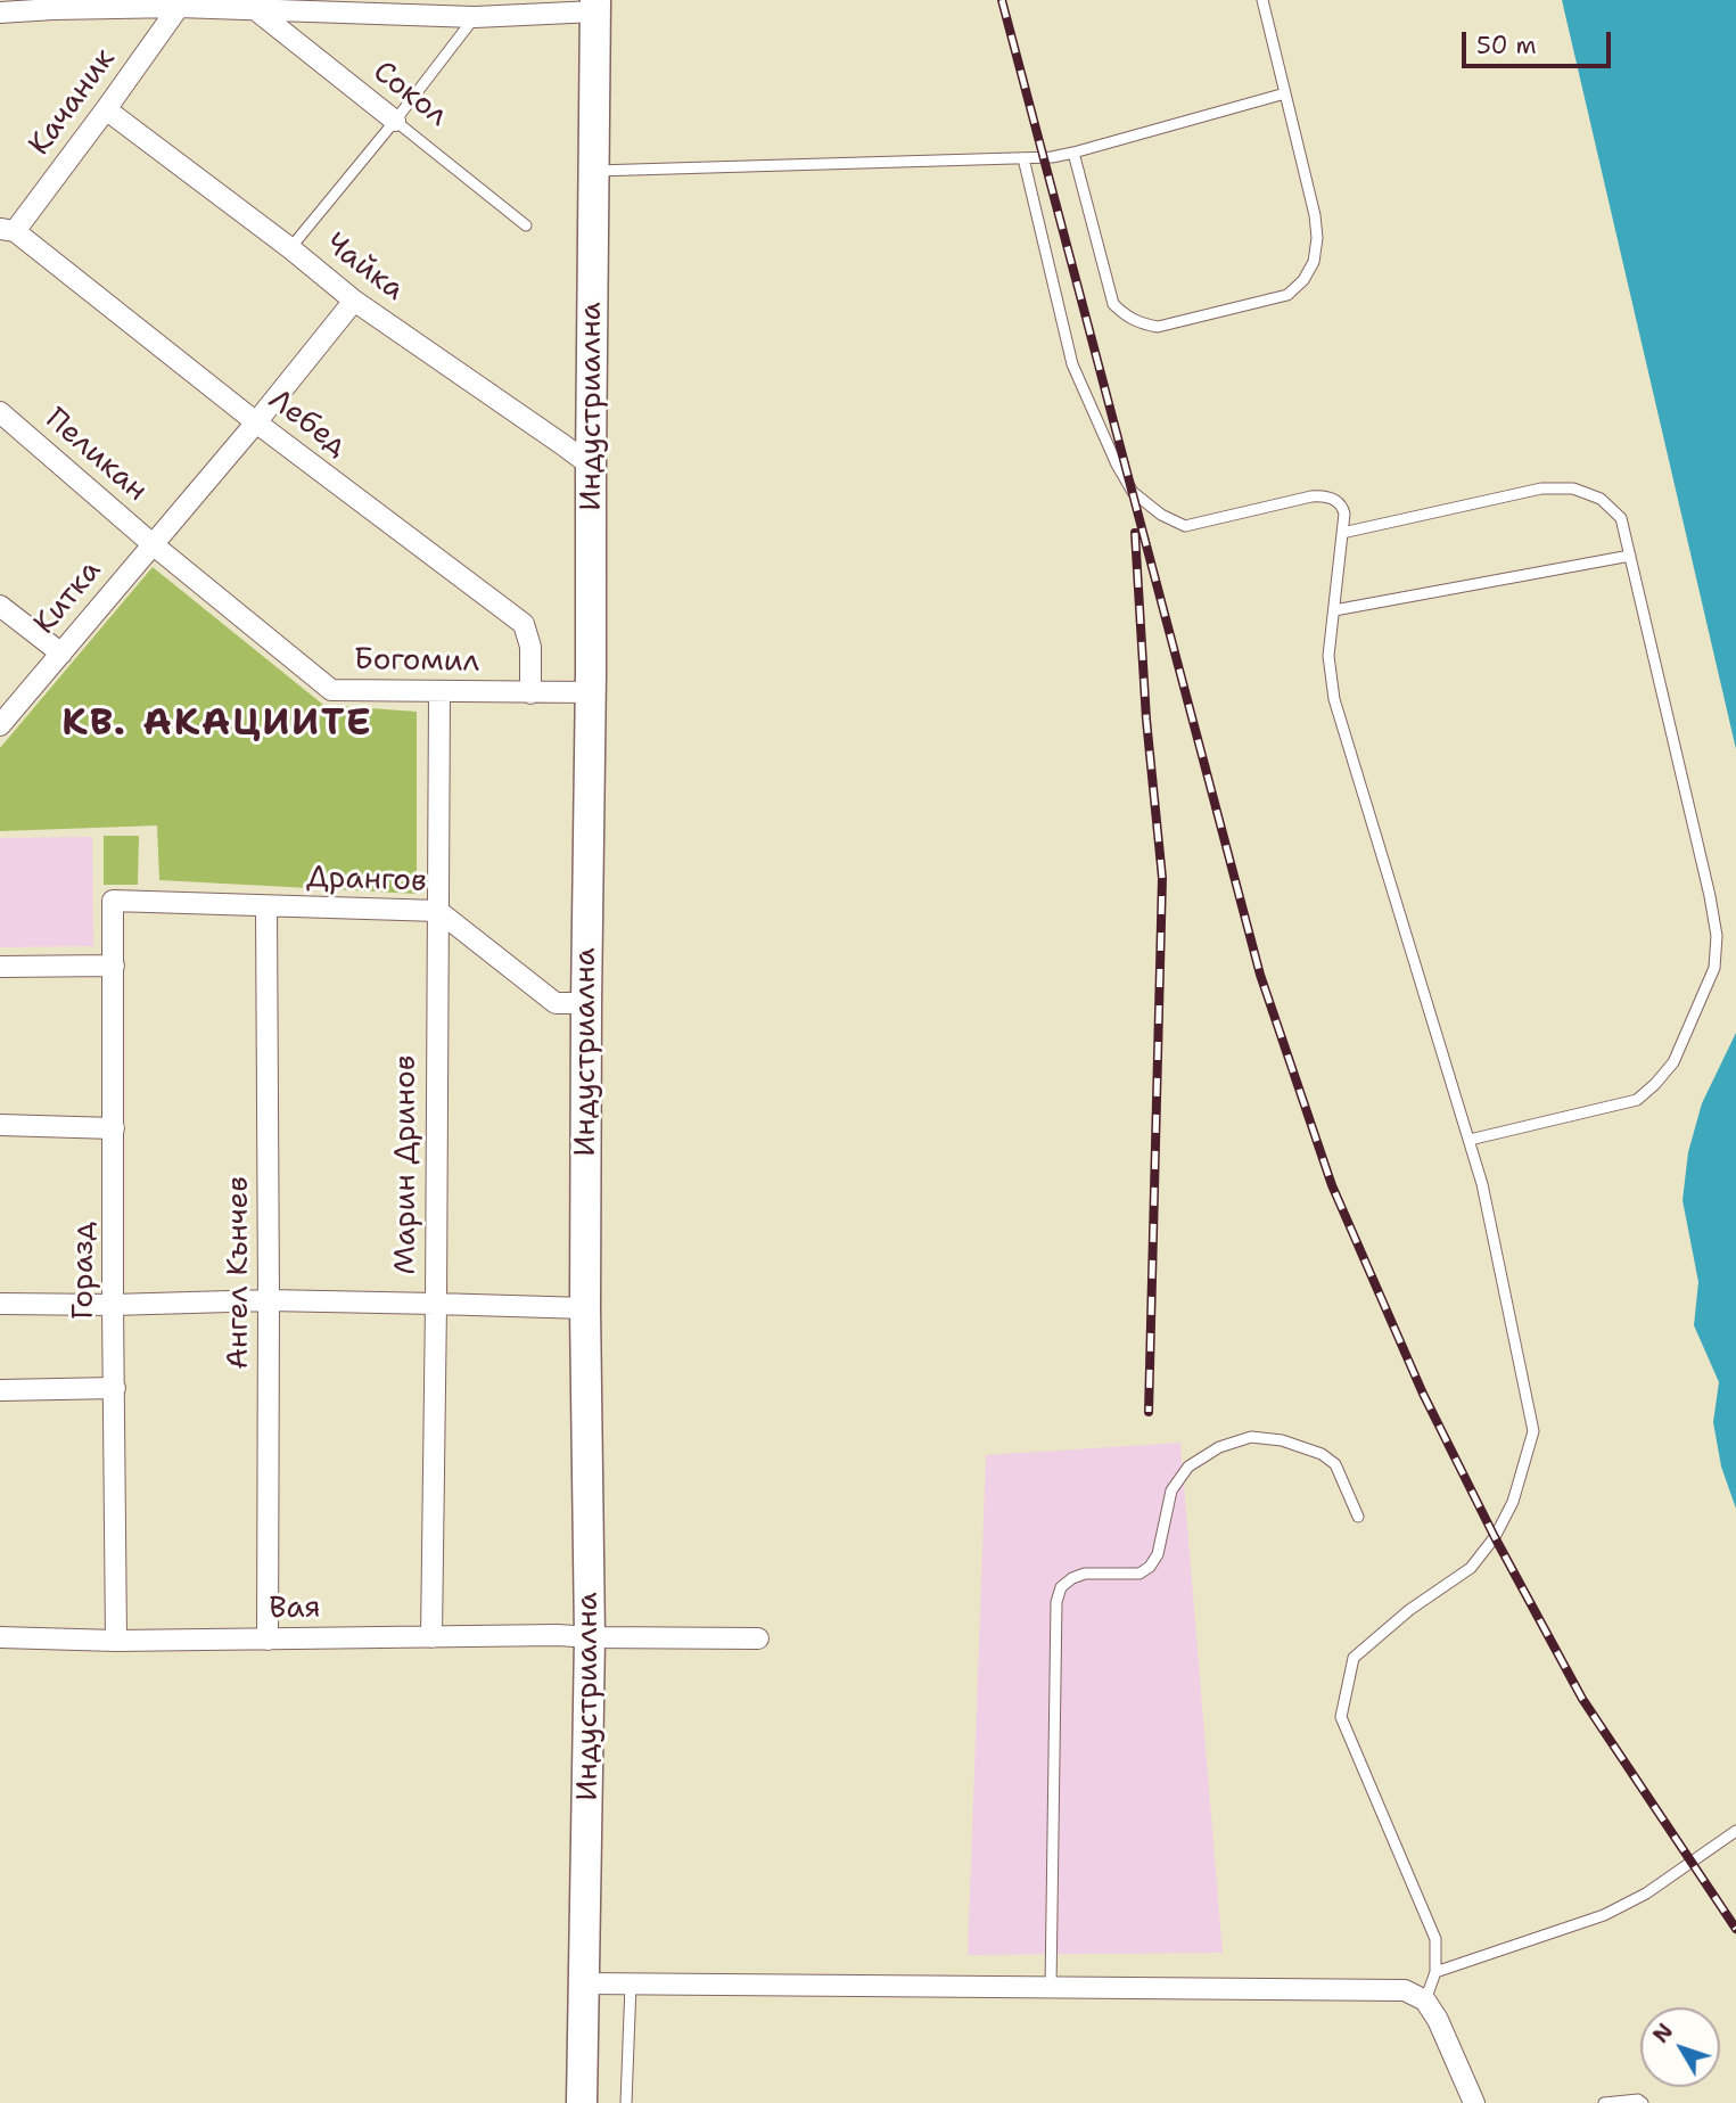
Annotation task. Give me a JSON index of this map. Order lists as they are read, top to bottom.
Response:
{
  "streets": {
    "main road": ["Индустриална"],
    "street": [
      "Сокол",
      "Качаник",
      "Чайка",
      "Лебед",
      "Пеликан",
      "Китка",
      "Богомил",
      "Дрангов",
      "Марин Дринов",
      "Горазд",
      "Ангел Кънчев",
      "Вая"
    ]
  },
  "crossings": [
    ["Качаник", "Чайка"],
    ["Качаник", "Лебед"],
    ["Чайка", "Индустриална"],
    ["Чайка", "Китка"],
    ["Индустриална", "Богомил"],
    ["Индустриална", "Дрангов"],
    ["Индустриална", "Вая"],
    ["Лебед", "Китка"],
    ["Лебед", "Богомил"],
    ["Пеликан", "Китка"],
    ["Пеликан", "Богомил"],
    ["Китка", "Богомил"],
    ["Богомил", "Марин Дринов"],
    ["Дрангов", "Марин Дринов"],
    ["Дрангов", "Горазд"],
    ["Дрангов", "Ангел Кънчев"],
    ["Марин Дринов", "Вая"],
    ["Горазд", "Вая"],
    ["Ангел Кънчев", "Вая"]
  ],
  "districts": ["КВ. АКАЦИИТЕ"],
  "scale_bar": "50 m",
  "north": "top left"
}
